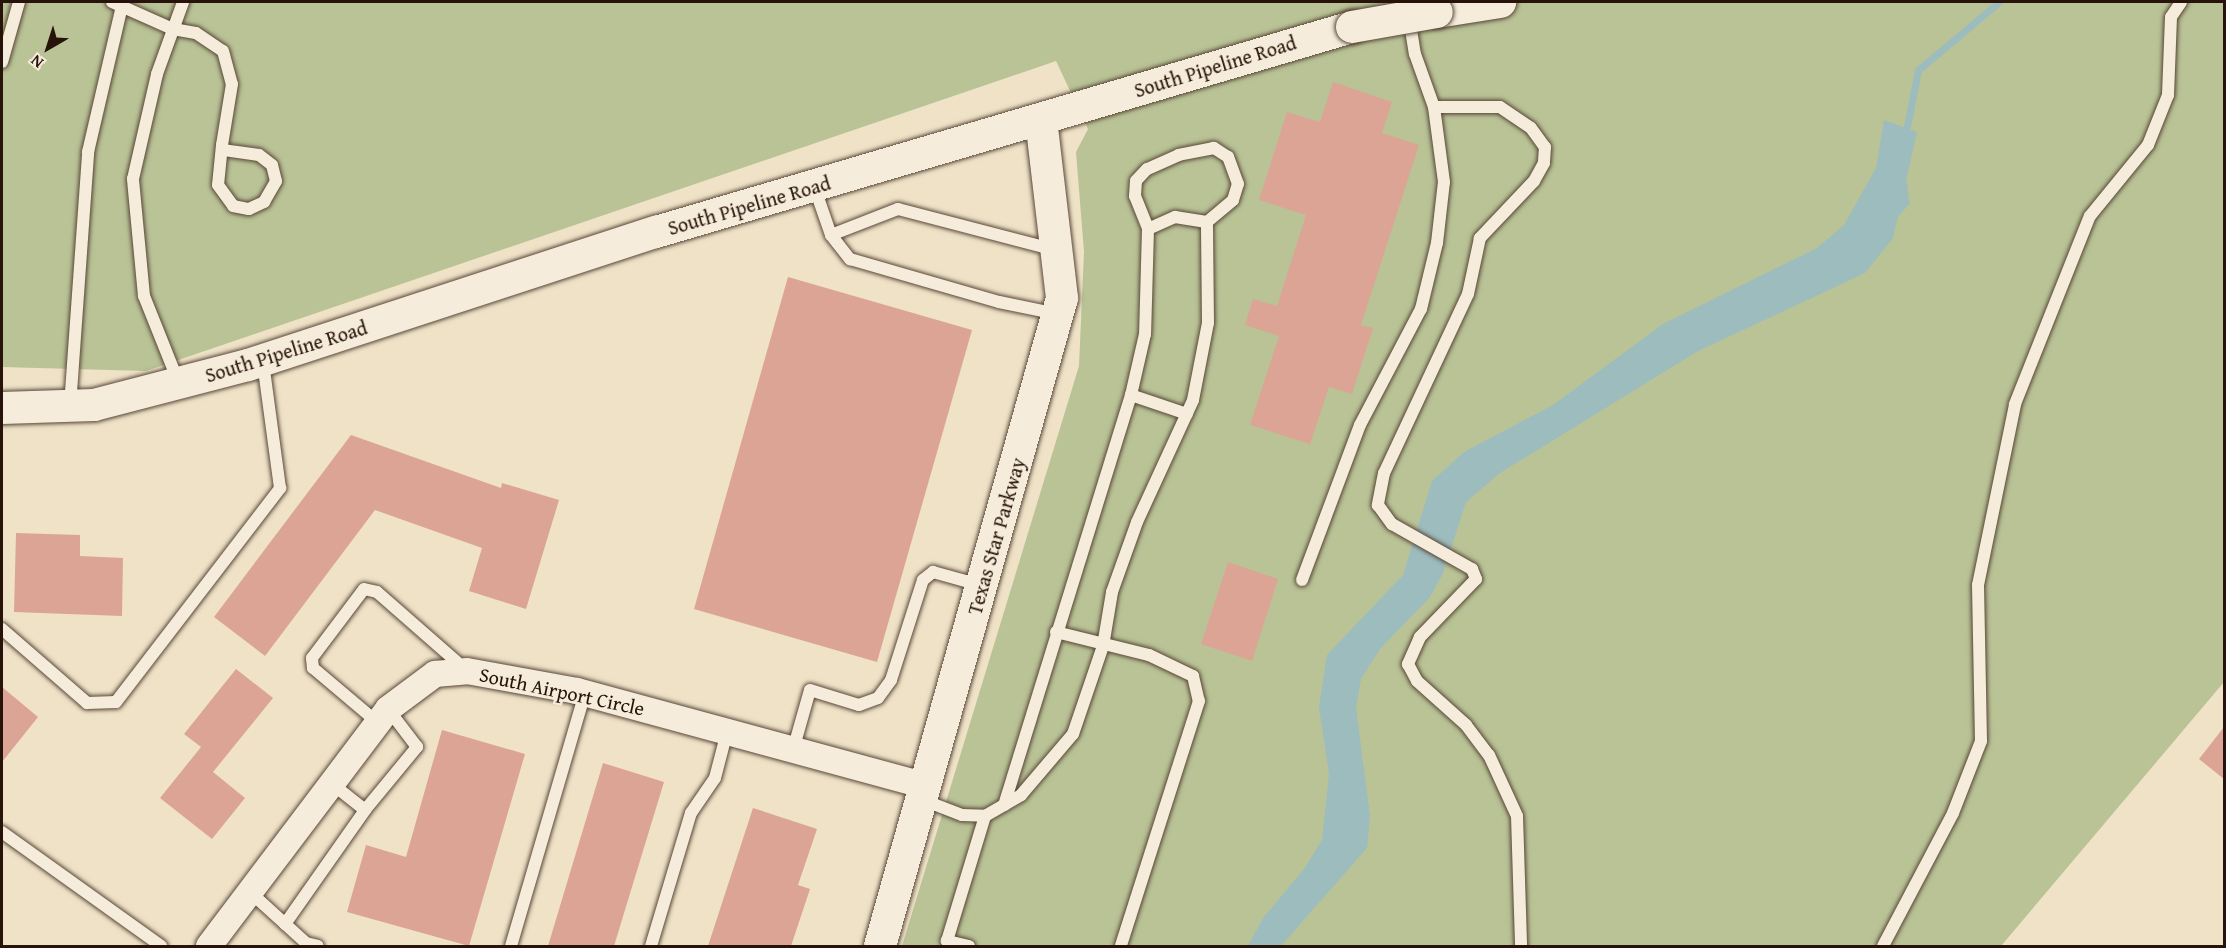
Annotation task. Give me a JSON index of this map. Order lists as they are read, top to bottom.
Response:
{
  "streets": {
    "street": ["South Pipeline Road", "Texas Star Parkway", "South Airport Circle"]
  },
  "crossings": [
    ["South Pipeline Road", "Texas Star Parkway"],
    ["Texas Star Parkway", "South Airport Circle"]
  ],
  "north": "bottom left"
}
